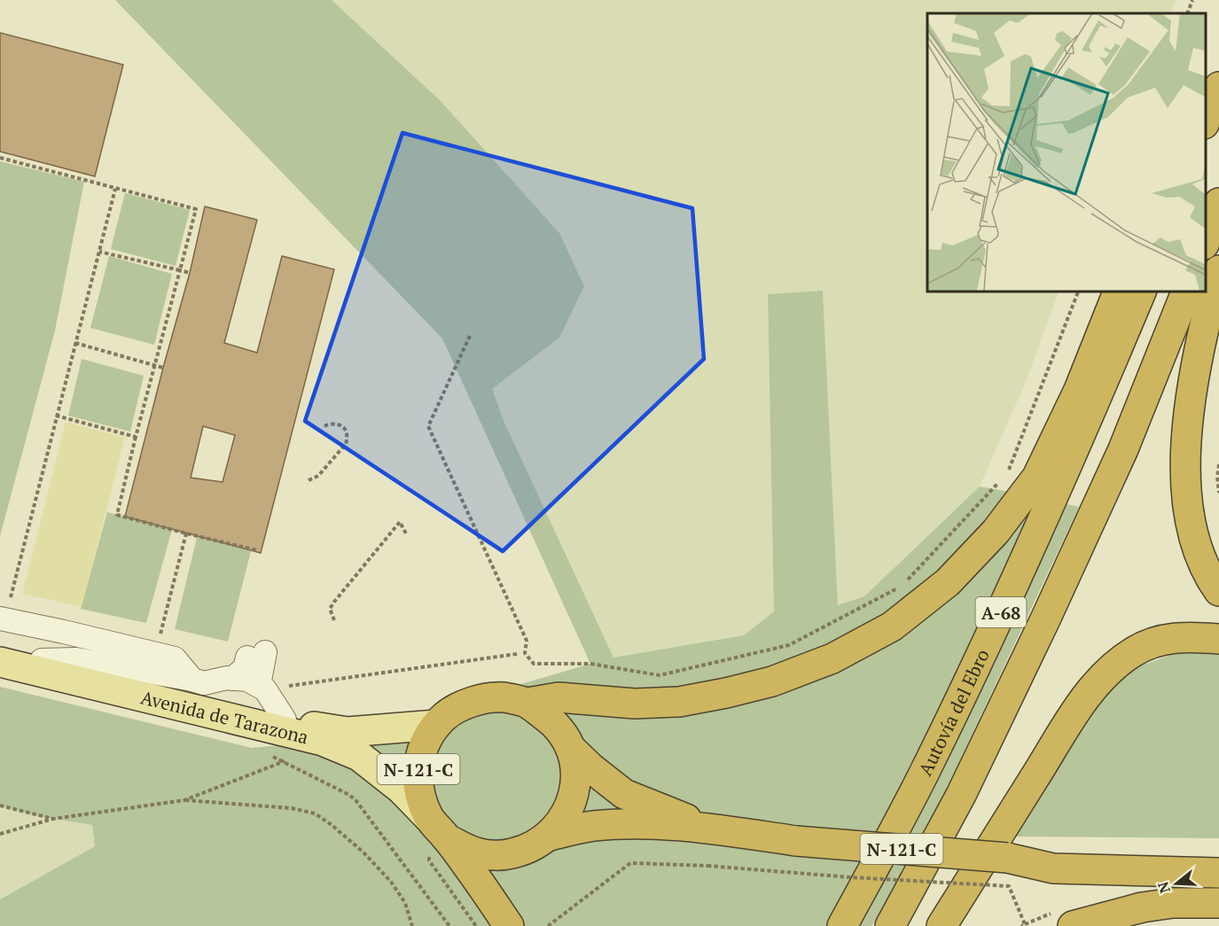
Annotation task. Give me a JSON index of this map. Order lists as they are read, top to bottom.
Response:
{
  "streets": {
    "highway": ["A-68", "Autovía del Ebro", "N-121-C"],
    "main road": ["Avenida de Tarazona"]
  },
  "crossings": [
    ["Avenida de Tarazona", "N-121-C"]
  ],
  "north": "left"
}
